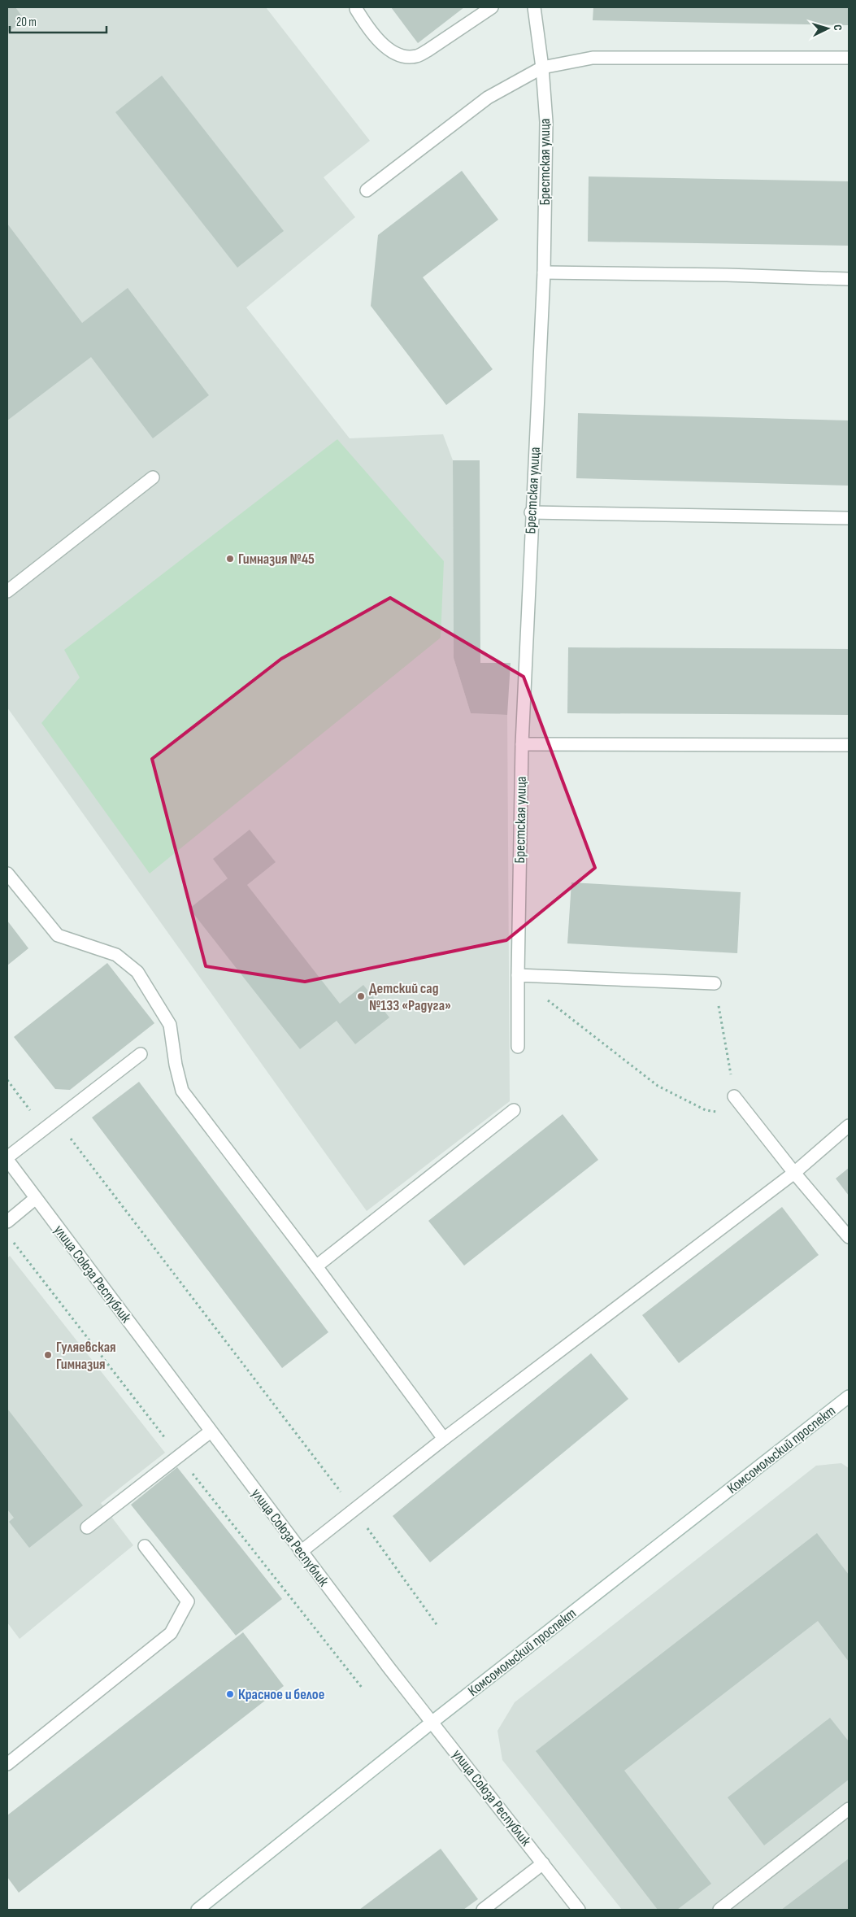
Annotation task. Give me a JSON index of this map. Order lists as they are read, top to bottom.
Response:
{
  "streets": {
    "street": ["Брестская улица", "улица Союза Республик", "Комсомольский проспект"]
  },
  "crossings": [
    ["улица Союза Республик", "Комсомольский проспект"]
  ],
  "places": [
    "Гимназия №45",
    "Детский сад №133 «Радуга»",
    "Гуляевская Гимназия",
    "Красное и белое"
  ],
  "scale_bar": "20 m",
  "north": "right"
}
